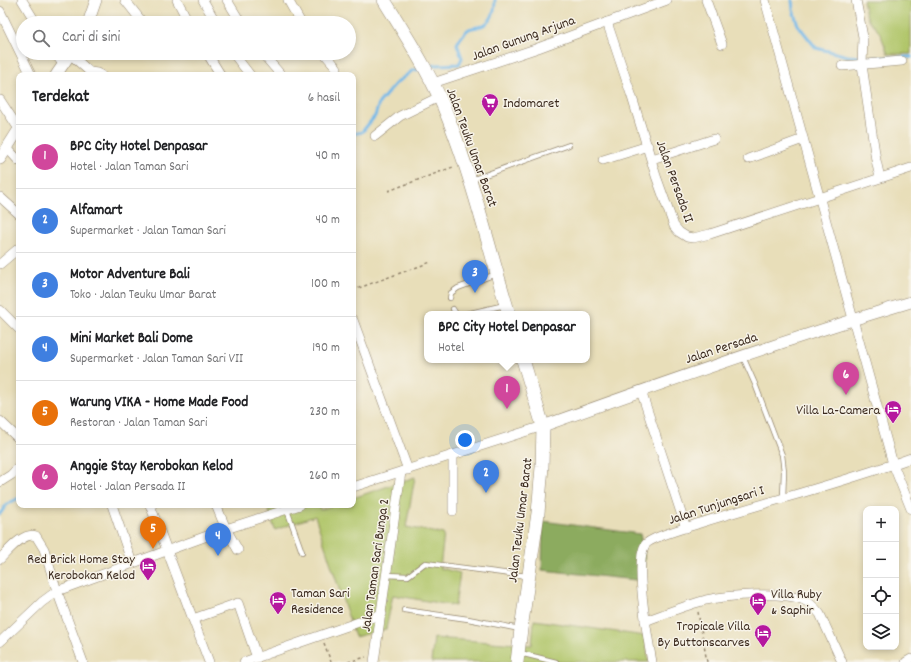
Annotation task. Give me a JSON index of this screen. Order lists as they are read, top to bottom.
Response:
{
  "streets": {
    "main road": ["Jalan Teuku Umar Barat"],
    "street": [
      "Jalan Gunung Arjuna",
      "Jalan Persada II",
      "Jalan Persada",
      "Jalan Tunjungsari I",
      "Jalan Taman Sari Bunga 2"
    ]
  },
  "crossings": [
    ["Jalan Gunung Arjuna", "Jalan Teuku Umar Barat"],
    ["Jalan Gunung Arjuna", "Jalan Persada II"],
    ["Jalan Teuku Umar Barat", "Jalan Persada"]
  ],
  "places": {
    "supermarket": ["Indomaret"],
    "hotel": [
      "Villa La-Camera",
      "Red Brick Home Stay Kerobokan Kelod",
      "Taman Sari Residence",
      "Villa Ruby & Saphir",
      "Tropicale Villa By Buttonscarves"
    ]
  },
  "page": {
    "search": "Cari di sini",
    "heading": ["Terdekat", "6 hasil"],
    "list": [
      {
        "mark": "1",
        "name": "BPC City Hotel Denpasar",
        "note": "Hotel · Jalan Taman Sari",
        "value": "40 m"
      },
      {
        "mark": "2",
        "name": "Alfamart",
        "note": "Supermarket · Jalan Taman Sari",
        "value": "40 m"
      },
      {
        "mark": "3",
        "name": "Motor Adventure Bali",
        "note": "Toko · Jalan Teuku Umar Barat",
        "value": "100 m"
      },
      {
        "mark": "4",
        "name": "Mini Market Bali Dome",
        "note": "Supermarket · Jalan Taman Sari VII",
        "value": "190 m"
      },
      {
        "mark": "5",
        "name": "Warung VIKA - Home Made Food",
        "note": "Restoran · Jalan Taman Sari",
        "value": "230 m"
      },
      {
        "mark": "6",
        "name": "Anggie Stay Kerobokan Kelod",
        "note": "Hotel · Jalan Persada II",
        "value": "260 m"
      }
    ],
    "pins": [
      "3",
      "6",
      "1",
      "2",
      "5",
      "4"
    ],
    "popup": ["BPC City Hotel Denpasar", "Hotel"],
    "map_buttons": ["+", "−"]
  }
}
